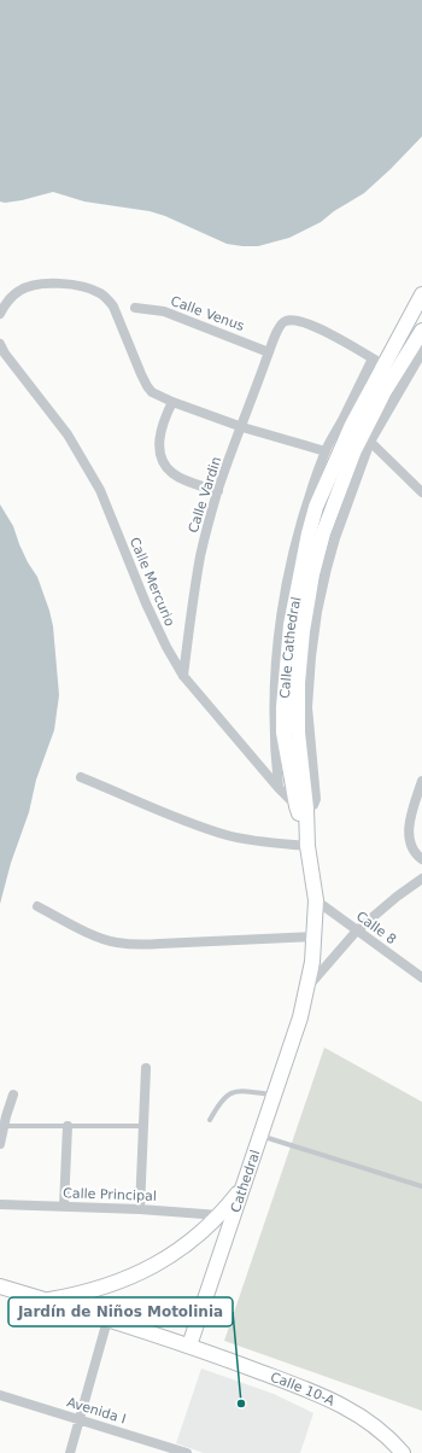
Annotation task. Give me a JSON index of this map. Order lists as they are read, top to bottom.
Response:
{
  "streets": {
    "street": [
      "Calle Venus",
      "Calle Vardin",
      "Calle Mercurio",
      "Calle Cathedral",
      "Calle 8",
      "Cathedral",
      "Calle Principal",
      "Calle 10-A",
      "Avenida I"
    ]
  },
  "crossings": [
    ["Calle Venus", "Calle Vardin"],
    ["Calle Vardin", "Calle Mercurio"],
    ["Calle Mercurio", "Calle Cathedral"],
    ["Calle Cathedral", "Calle 8"],
    ["Calle Cathedral", "Cathedral"],
    ["Cathedral", "Calle 10-A"]
  ],
  "places": ["Jardín de Niños Motolinia"]
}
